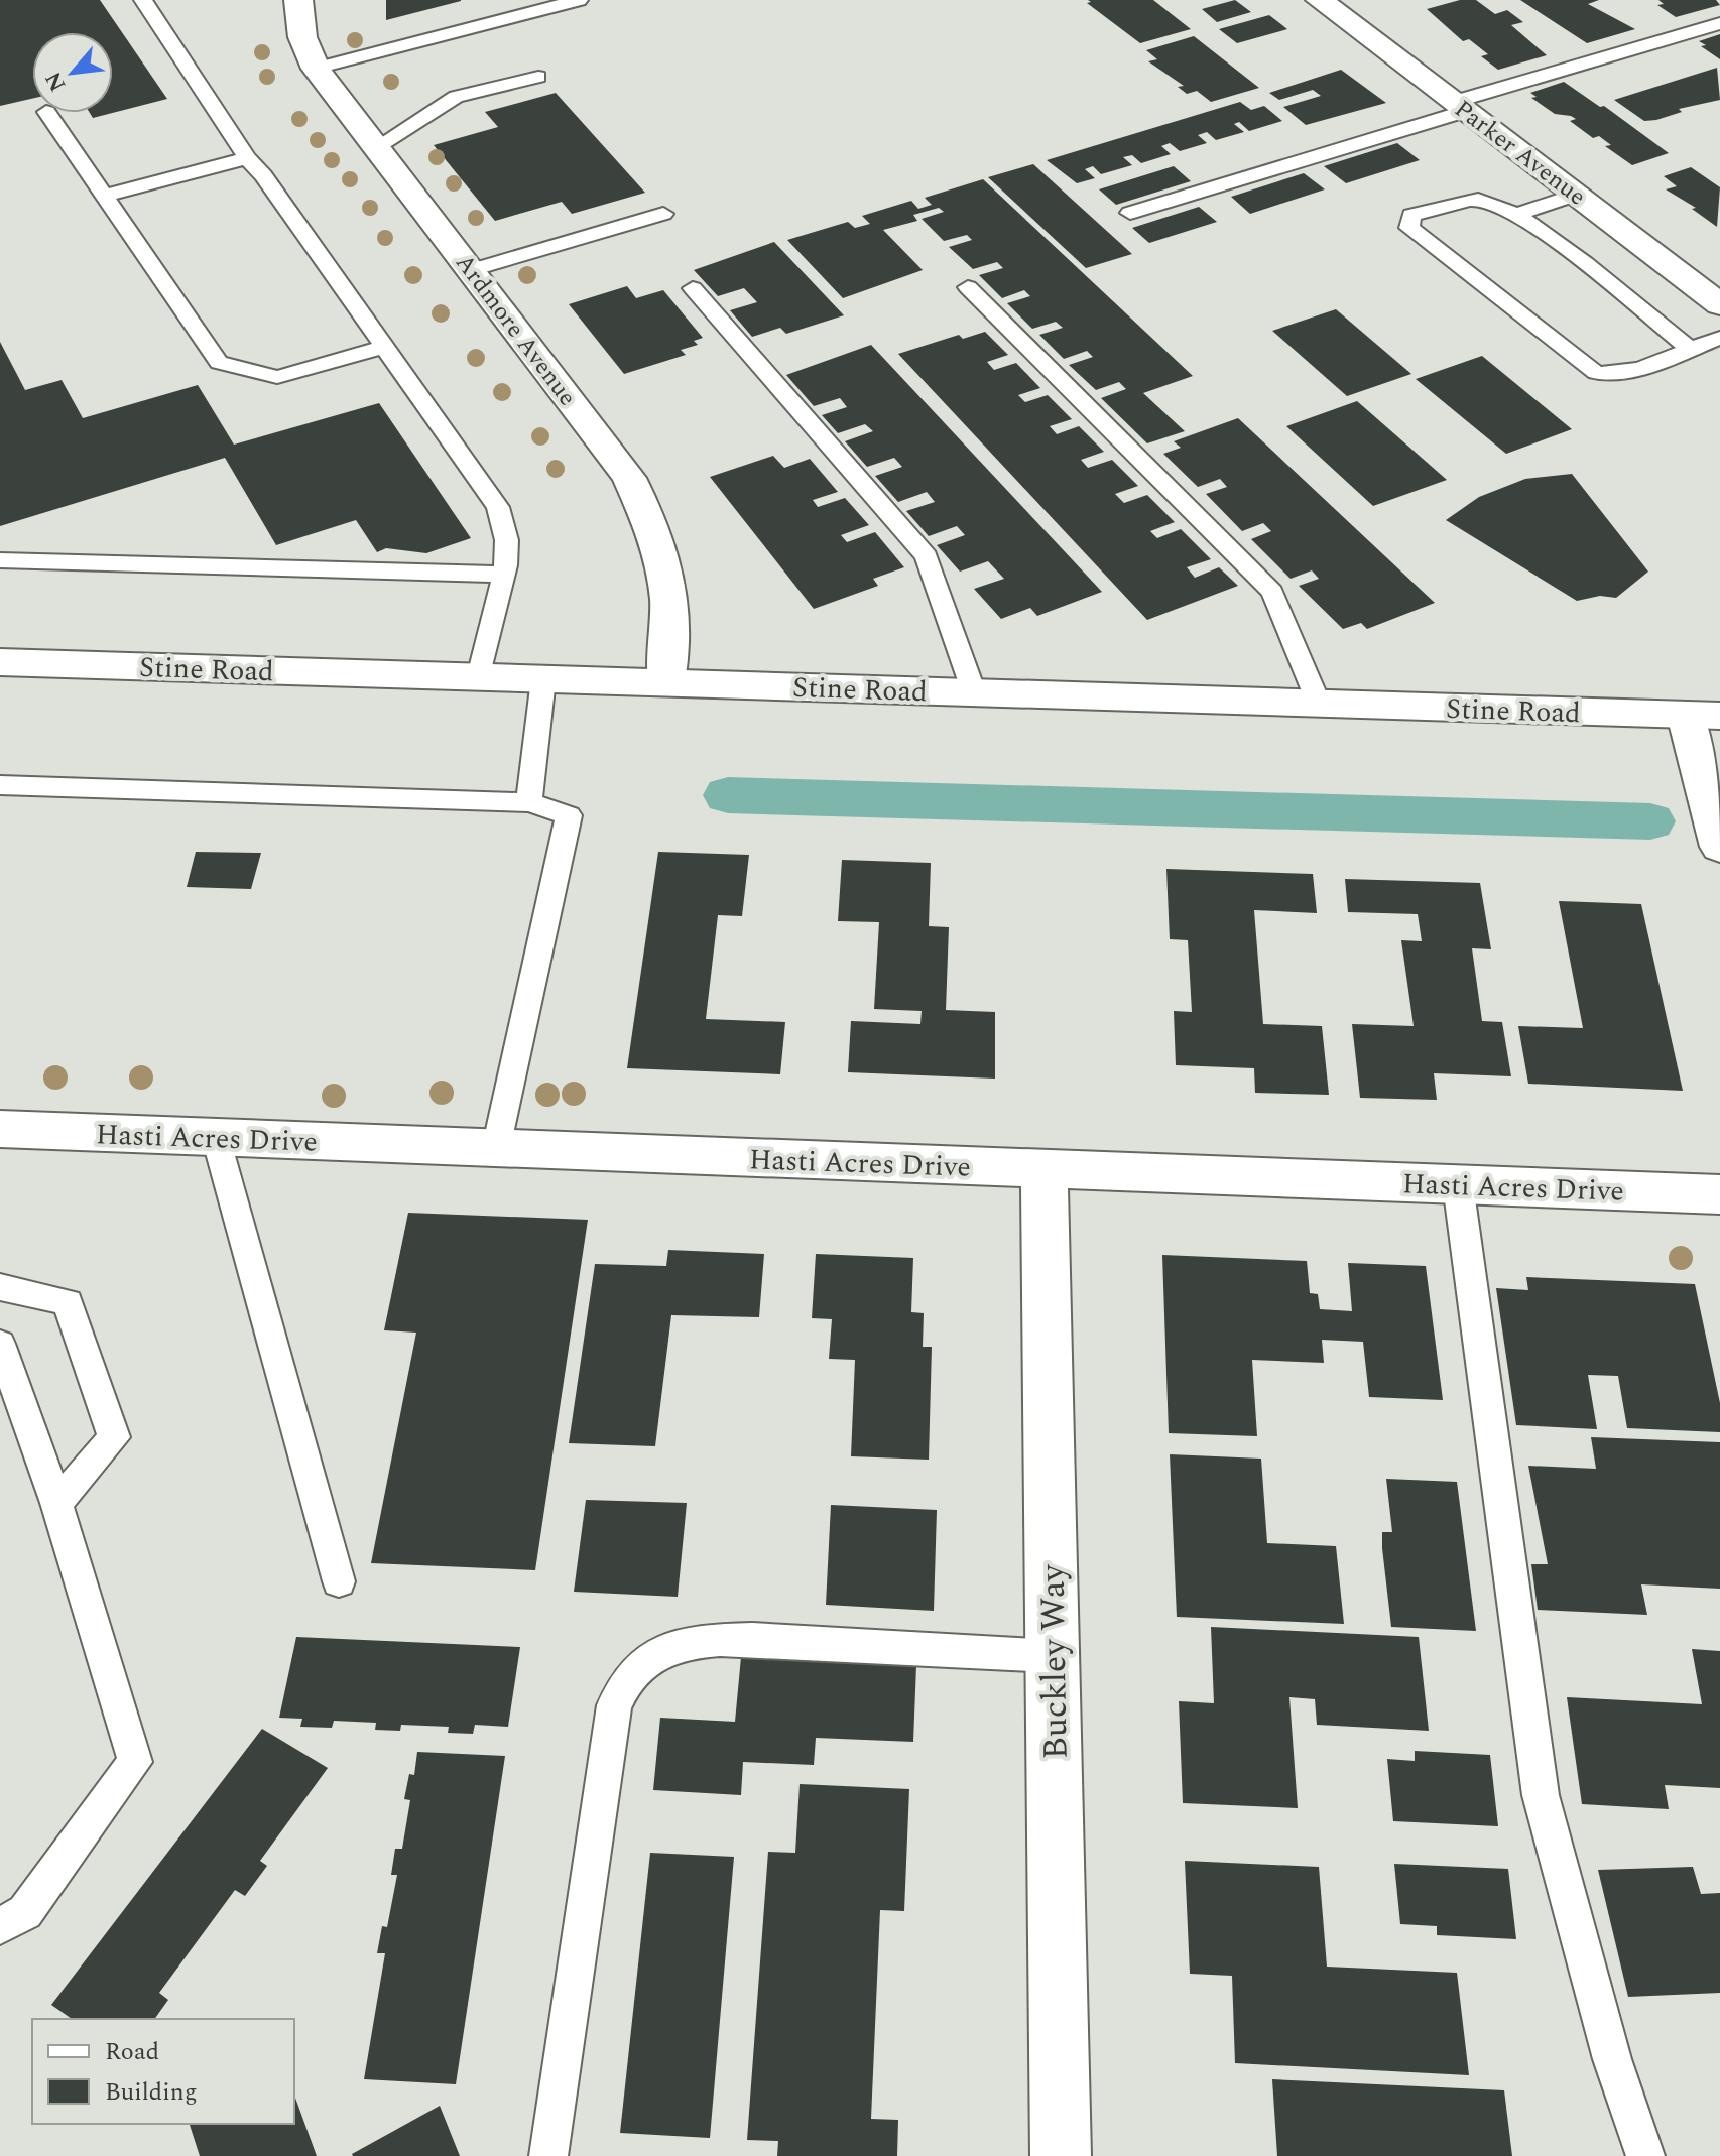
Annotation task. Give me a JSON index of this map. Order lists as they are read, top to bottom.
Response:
{
  "streets": {
    "street": [
      "Parker Avenue",
      "Ardmore Avenue",
      "Stine Road",
      "Hasti Acres Drive",
      "Buckley Way"
    ]
  },
  "crossings": [
    ["Ardmore Avenue", "Stine Road"],
    ["Hasti Acres Drive", "Buckley Way"]
  ],
  "legend": ["Road", "Building"],
  "north": "bottom left"
}
